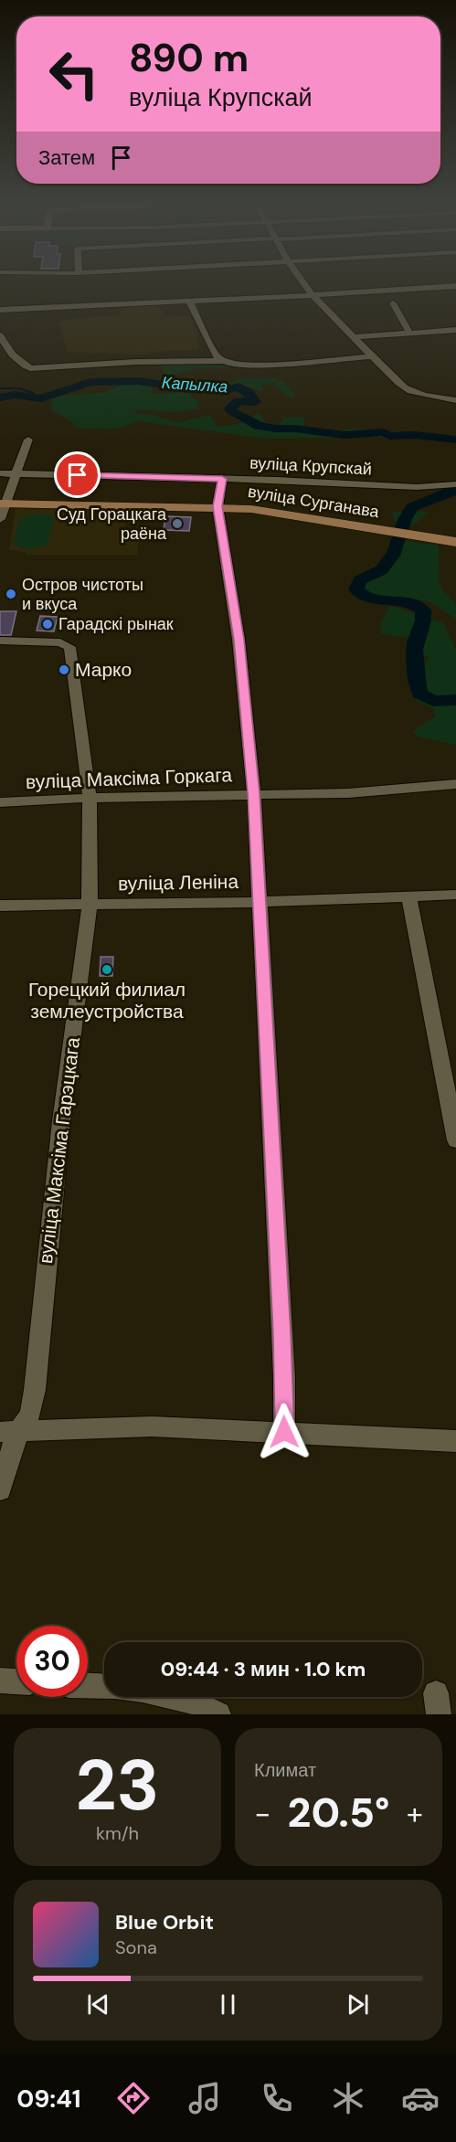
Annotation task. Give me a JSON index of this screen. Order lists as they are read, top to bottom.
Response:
{
  "streets": {
    "main road": ["вуліца Сурганава"],
    "street": [
      "вуліца Крупскай",
      "вуліца Максіма Горкага",
      "вуліца Леніна",
      "вуліца Максіма Гарэцкага"
    ]
  },
  "crossings": [
    ["вуліца Максіма Горкага", "вуліца Максіма Гарэцкага"],
    ["вуліца Леніна", "вуліца Максіма Гарэцкага"]
  ],
  "water": ["Капылка"],
  "places": [
    "Суд Горацкага раёна",
    "Остров чистоты и вкуса",
    "Гарадскі рынак",
    "Марко",
    "Горецкий филиал землеустройства"
  ],
  "page": {
    "turn": ["890 m", "вуліца Крупскай"],
    "then": "Затем",
    "limit": "30",
    "trip": "09:44 · 3 мин · 1.0 km",
    "tile": [
      ["23", "km/h"],
      "Климат"
    ],
    "heat": ["−", "20.5°", "+"],
    "song": ["Blue Orbit", "Sona"],
    "tabs": "09:41"
  }
}
